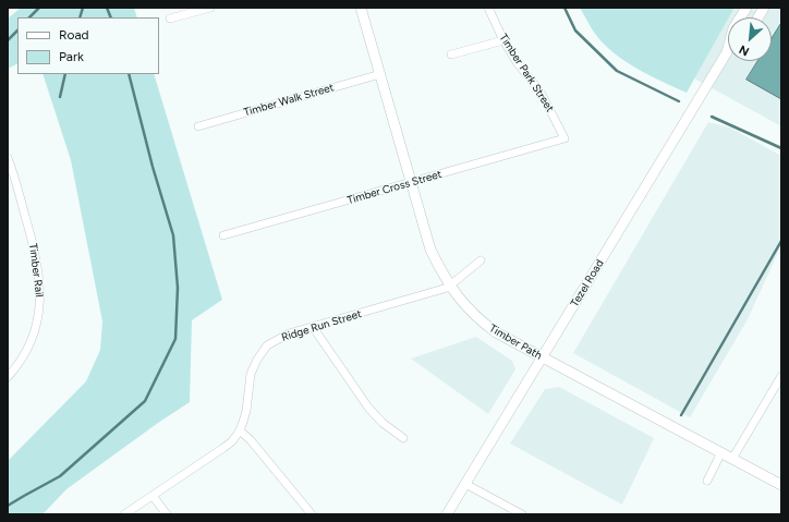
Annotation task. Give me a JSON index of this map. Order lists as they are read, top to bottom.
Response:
{
  "streets": {
    "street": [
      "Timber Park Street",
      "Timber Walk Street",
      "Timber Cross Street",
      "Timber Rail",
      "Tezel Road",
      "Ridge Run Street",
      "Timber Path"
    ]
  },
  "crossings": [
    ["Timber Park Street", "Timber Cross Street"],
    ["Timber Walk Street", "Timber Path"],
    ["Timber Cross Street", "Timber Path"],
    ["Tezel Road", "Timber Path"],
    ["Ridge Run Street", "Timber Path"]
  ],
  "legend": ["Road", "Park"],
  "north": "bottom left"
}
